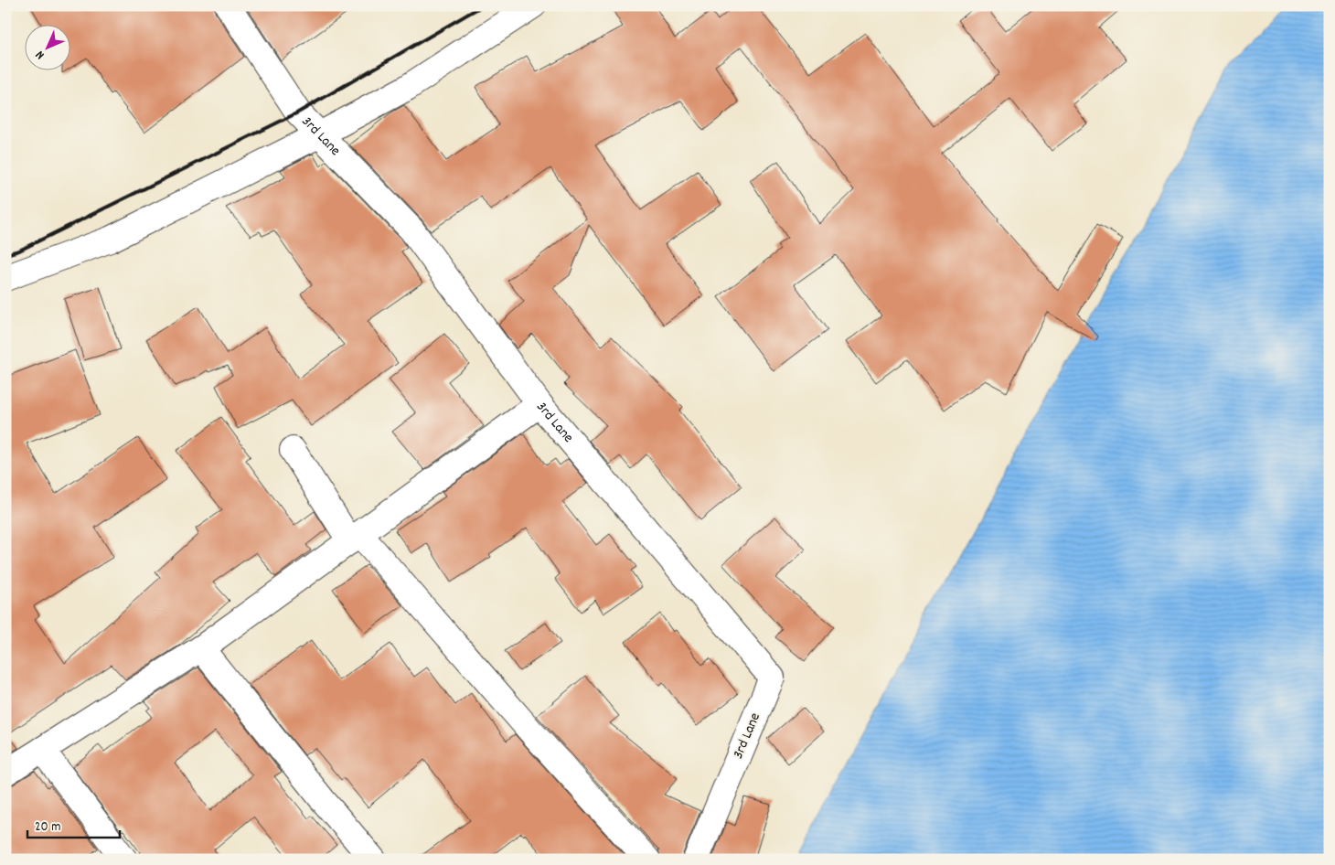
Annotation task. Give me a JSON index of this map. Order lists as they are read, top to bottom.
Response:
{
  "streets": {
    "street": ["3rd Lane"]
  },
  "scale_bar": "20 m",
  "north": "bottom left"
}
